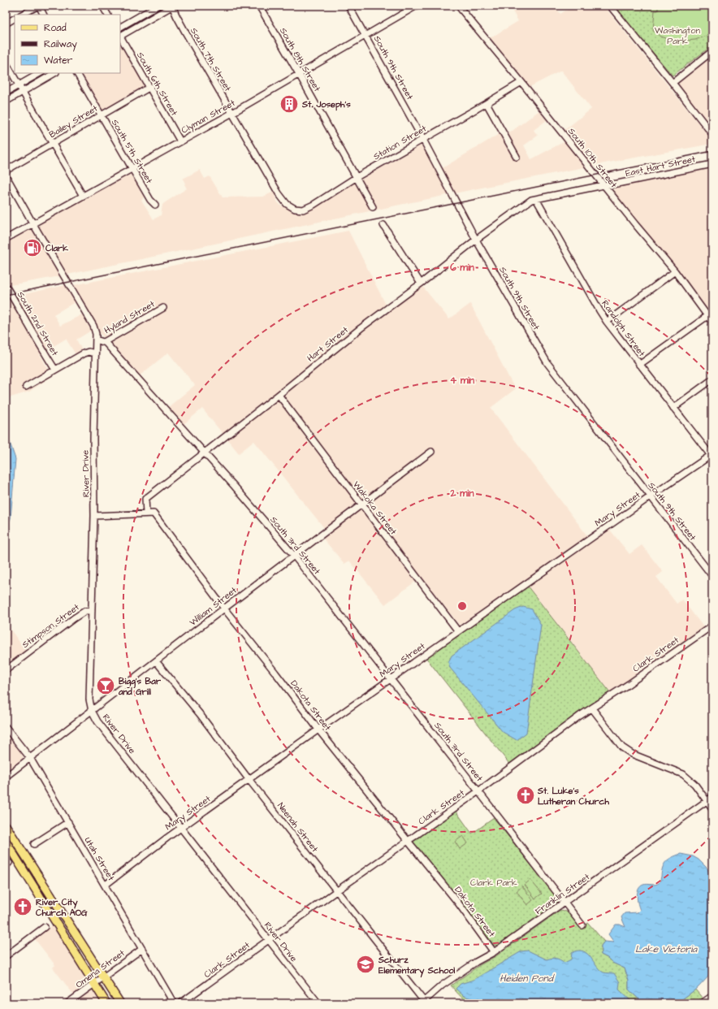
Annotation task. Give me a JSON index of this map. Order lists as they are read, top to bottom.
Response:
{
  "streets": {
    "street": [
      "South 7th Street",
      "South 8th Street",
      "South 9th Street",
      "South 6th Street",
      "Clyman Street",
      "Bailey Street",
      "Station Street",
      "South 5th Street",
      "South 10th Street",
      "East Hart Street",
      "Hyland Street",
      "South 2nd Street",
      "Randolph Street",
      "Hart Street",
      "River Drive",
      "Wakoka Street",
      "Mary Street",
      "South 3rd Street",
      "William Street",
      "Stimpson Street",
      "Clark Street",
      "Dakota Street",
      "Neenah Street",
      "Utah Street",
      "Franklin Street",
      "Omena Street"
    ]
  },
  "crossings": [
    ["South 7th Street", "Clyman Street"],
    ["South 7th Street", "Station Street"],
    ["South 8th Street", "Clyman Street"],
    ["South 8th Street", "Station Street"],
    ["South 9th Street", "Clyman Street"],
    ["South 9th Street", "Station Street"],
    ["South 9th Street", "Hart Street"],
    ["South 9th Street", "Mary Street"],
    ["South 6th Street", "Clyman Street"],
    ["South 6th Street", "Bailey Street"],
    ["Clyman Street", "South 5th Street"],
    ["Bailey Street", "South 5th Street"],
    ["Station Street", "South 10th Street"],
    ["South 10th Street", "East Hart Street"],
    ["East Hart Street", "Randolph Street"],
    ["East Hart Street", "Hart Street"],
    ["Hyland Street", "South 3rd Street"],
    ["Randolph Street", "Hart Street"],
    ["Randolph Street", "Mary Street"],
    ["Hart Street", "Wakoka Street"],
    ["Hart Street", "South 3rd Street"],
    ["Hart Street", "Dakota Street"],
    ["River Drive", "Mary Street"],
    ["River Drive", "William Street"],
    ["River Drive", "Stimpson Street"],
    ["River Drive", "Clark Street"],
    ["Wakoka Street", "Mary Street"],
    ["Wakoka Street", "William Street"],
    ["Mary Street", "South 3rd Street"],
    ["Mary Street", "Dakota Street"],
    ["Mary Street", "Neenah Street"],
    ["Mary Street", "Utah Street"],
    ["South 3rd Street", "William Street"],
    ["South 3rd Street", "Clark Street"],
    ["South 3rd Street", "Franklin Street"],
    ["William Street", "Dakota Street"],
    ["William Street", "Neenah Street"],
    ["William Street", "Utah Street"],
    ["Clark Street", "Dakota Street"],
    ["Clark Street", "Neenah Street"],
    ["Dakota Street", "Franklin Street"],
    ["Neenah Street", "Franklin Street"],
    ["Utah Street", "Omena Street"]
  ],
  "water": ["Lake Victoria", "Heiden Pond"],
  "parks": ["Washington Park", "Clark Park"],
  "places": {
    "building": ["St. Joseph's"],
    "fuel station": ["Clark"],
    "bar": ["Bigg's Bar and Grill"],
    "church": ["St. Luke's Lutheran Church", "River City Church AOG"],
    "school or university": ["Schurz Elementary School"]
  },
  "legend": ["Road", "Railway", "Water"],
  "rings": ["6 min", "4 min", "2 min"]
}
